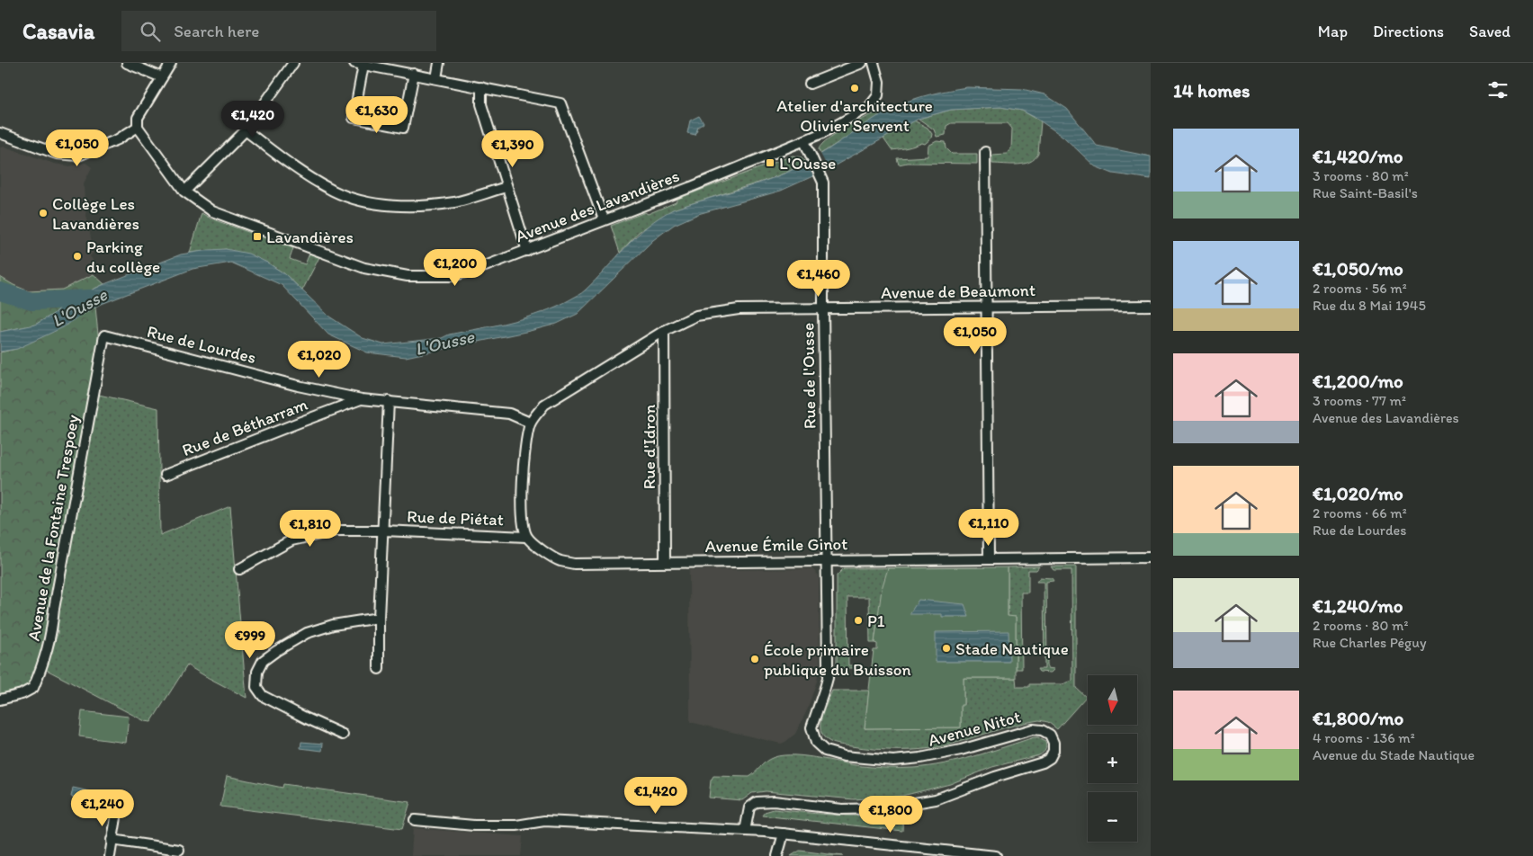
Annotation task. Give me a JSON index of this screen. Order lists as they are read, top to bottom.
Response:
{
  "streets": {
    "street": [
      "Avenue des Lavandières",
      "Avenue de Beaumont",
      "Rue de Lourdes",
      "Rue de l'Ousse",
      "Rue de Bétharram",
      "Rue d'Idron",
      "Rue de Piétat",
      "Avenue de la Fontaine Trespoey",
      "Avenue Émile Ginot",
      "Avenue Nitot"
    ]
  },
  "crossings": [
    ["Avenue des Lavandières", "Rue de l'Ousse"],
    ["Avenue de Beaumont", "Rue de Lourdes"],
    ["Avenue de Beaumont", "Rue de l'Ousse"],
    ["Avenue de Beaumont", "Rue d'Idron"],
    ["Rue de Lourdes", "Rue de Bétharram"],
    ["Rue de Lourdes", "Avenue de la Fontaine Trespoey"],
    ["Rue de l'Ousse", "Avenue Émile Ginot"],
    ["Rue de l'Ousse", "Avenue Nitot"],
    ["Rue d'Idron", "Avenue Émile Ginot"],
    ["Rue de Piétat", "Avenue Émile Ginot"],
    ["Avenue Émile Ginot", "Avenue Nitot"]
  ],
  "water": ["L'Ousse"],
  "places": {
    "other": [
      "Atelier d'architecture Olivier Servent",
      "Collège Les Lavandières",
      "Parking du collège",
      "P1",
      "Stade Nautique",
      "École primaire publique du Buisson"
    ],
    "transit": ["L'Ousse", "Lavandières"]
  },
  "north": "bottom",
  "page": {
    "header": "Casavia",
    "search": "Search here",
    "nav": ["Map", "Directions", "Saved"],
    "heading": "14 homes",
    "price": [
      "€1,630",
      "€1,420",
      "€1,050",
      "€1,390",
      "€1,200",
      "€1,460",
      "€1,050",
      "€1,020",
      "€1,110",
      "€1,810",
      "€999",
      "€1,420",
      "€1,240",
      "€1,800"
    ],
    "list": [
      {
        "name": "€1,420/mo",
        "note": "3 rooms · 80 m² · Rue Saint-Basil's"
      },
      {
        "name": "€1,050/mo",
        "note": "2 rooms · 56 m² · Rue du 8 Mai 1945"
      },
      {
        "name": "€1,200/mo",
        "note": "3 rooms · 77 m² · Avenue des Lavandières"
      },
      {
        "name": "€1,020/mo",
        "note": "2 rooms · 66 m² · Rue de Lourdes"
      },
      {
        "name": "€1,240/mo",
        "note": "2 rooms · 80 m² · Rue Charles Péguy"
      },
      {
        "name": "€1,800/mo",
        "note": "4 rooms · 136 m² · Avenue du Stade Nautique"
      }
    ],
    "map_buttons": ["+", "−"]
  }
}
